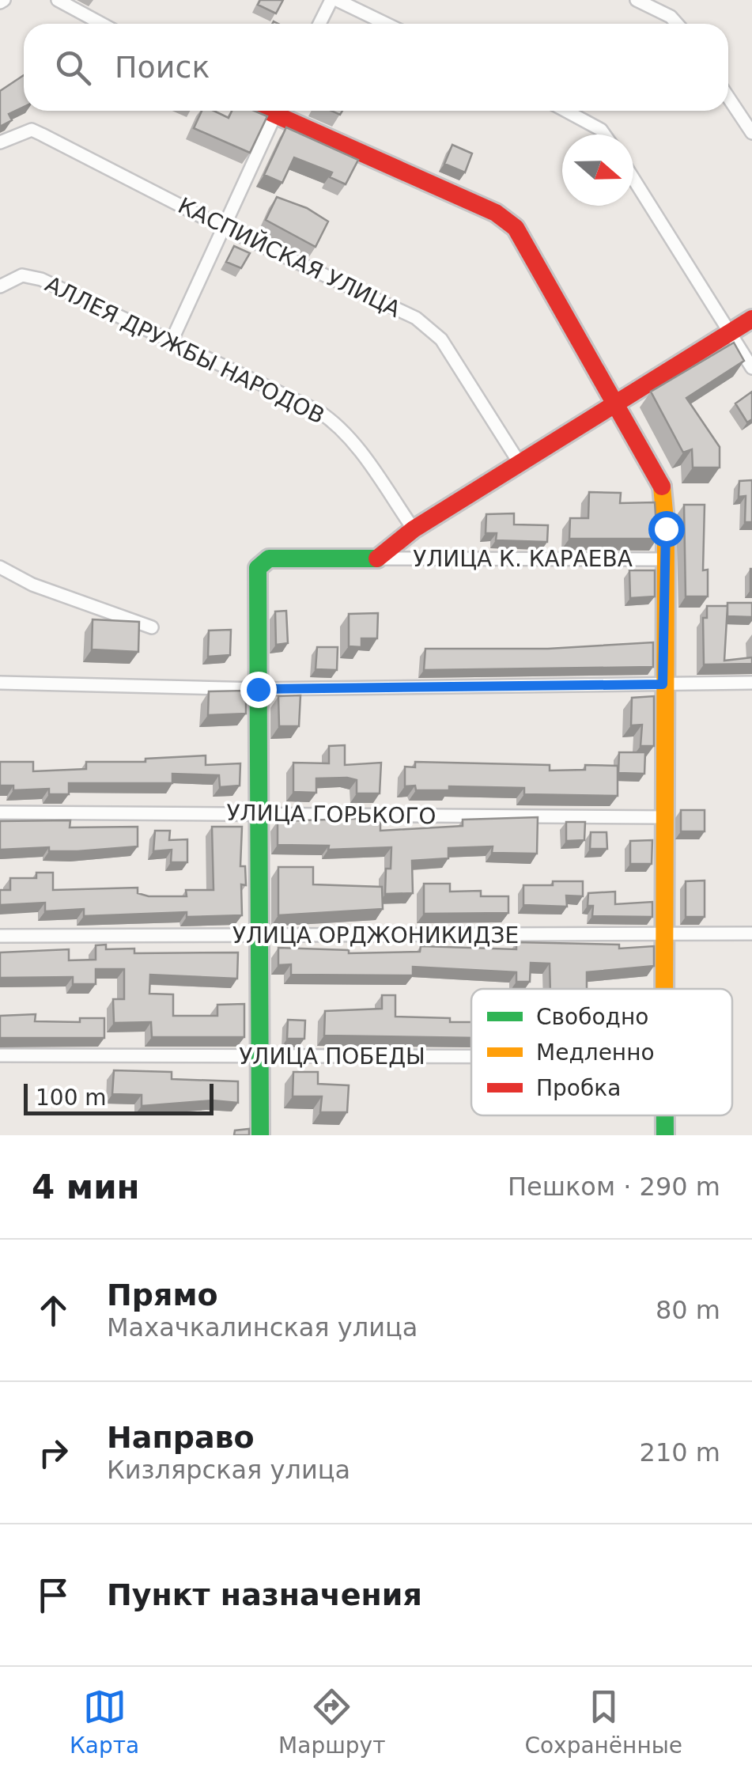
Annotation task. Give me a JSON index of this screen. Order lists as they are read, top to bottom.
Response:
{
  "streets": {
    "street": [
      "КАСПИЙСКАЯ УЛИЦА",
      "АЛЛЕЯ ДРУЖБЫ НАРОДОВ",
      "УЛИЦА К. КАРАЕВА",
      "УЛИЦА ГОРЬКОГО",
      "УЛИЦА ОРДЖОНИКИДЗЕ",
      "УЛИЦА ПОБЕДЫ"
    ]
  },
  "legend": ["Свободно", "Медленно", "Пробка"],
  "scale_bar": "100 m",
  "north": "right",
  "page": {
    "search": "Поиск",
    "scale": "100 m",
    "heading": ["4 мин", "Пешком · 290 m"],
    "list": [
      ["Прямо", "Махачкалинская улица", "80 m"],
      ["Направо", "Кизлярская улица", "210 m"],
      "Пункт назначения"
    ],
    "nav": ["Карта", "Маршрут", "Сохранённые"]
  }
}
